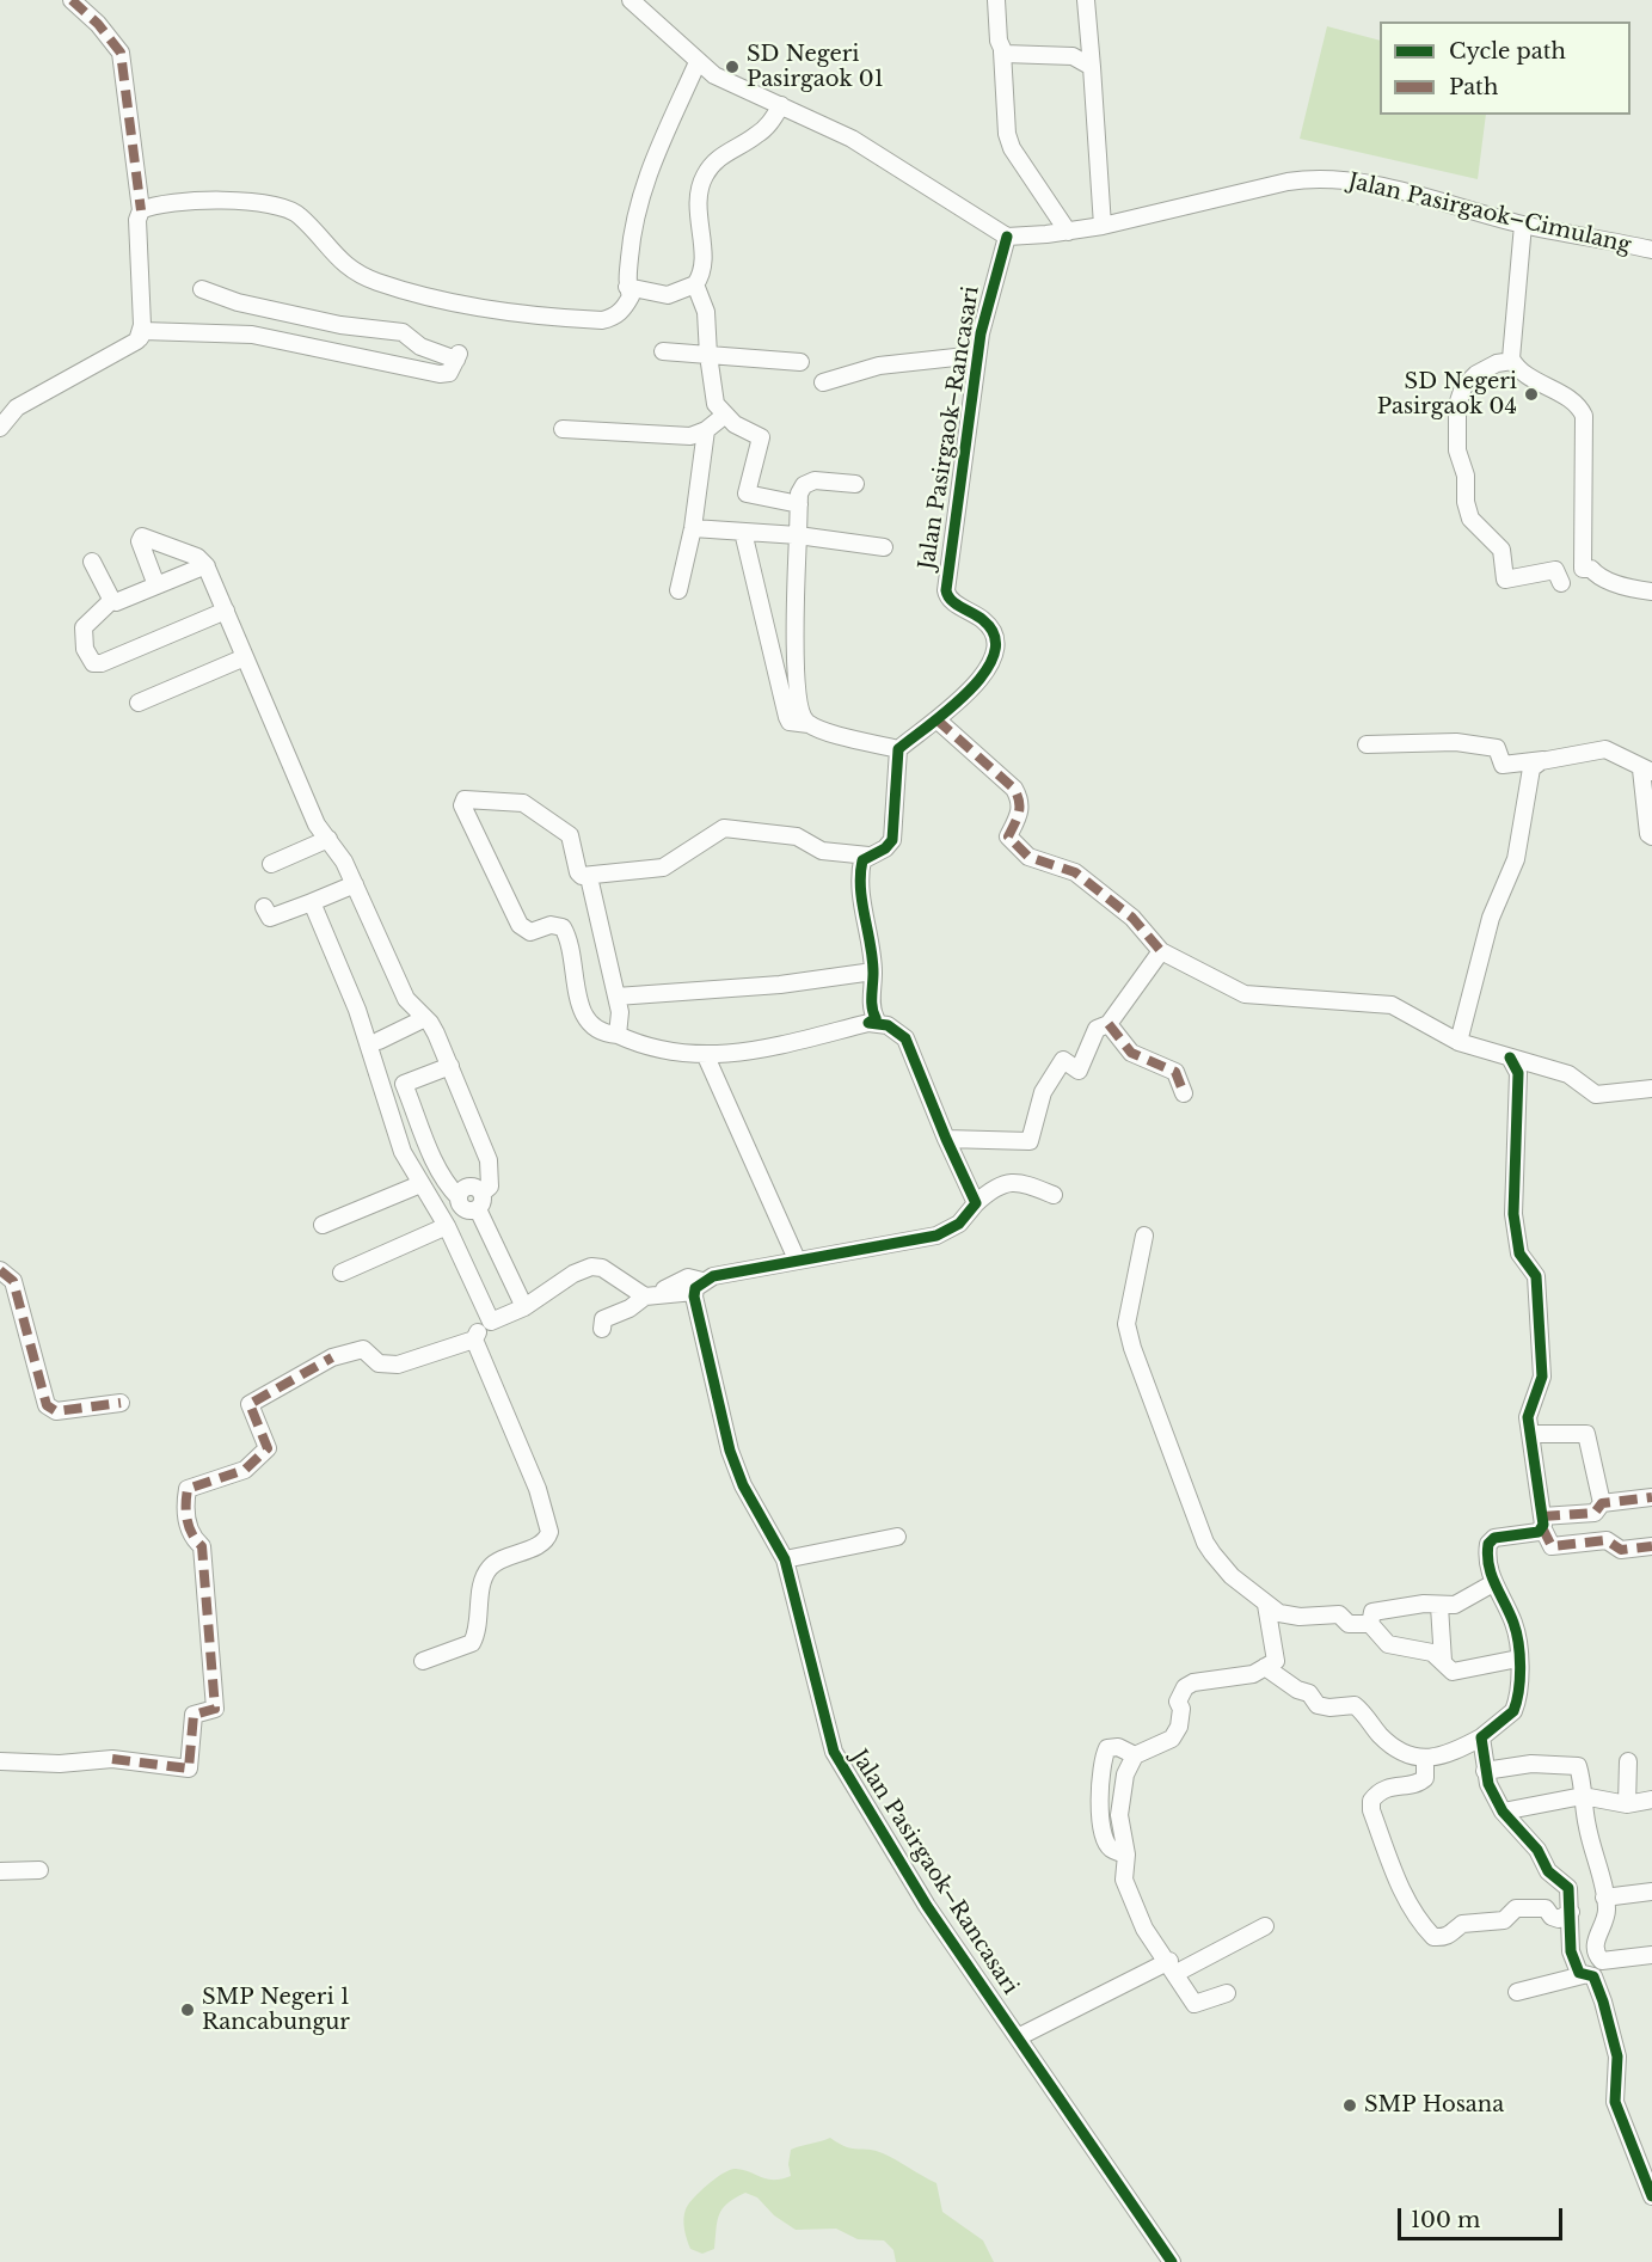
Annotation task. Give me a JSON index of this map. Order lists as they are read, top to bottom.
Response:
{
  "streets": {
    "street": ["Jalan Pasirgaok–Cimulang", "Jalan Pasirgaok–Rancasari"]
  },
  "crossings": [
    ["Jalan Pasirgaok–Cimulang", "Jalan Pasirgaok–Rancasari"]
  ],
  "places": [
    "SD Negeri Pasirgaok 01",
    "SD Negeri Pasirgaok 04",
    "SMP Negeri 1 Rancabungur",
    "SMP Hosana"
  ],
  "legend": ["Cycle path", "Path"],
  "scale_bar": "100 m"
}
